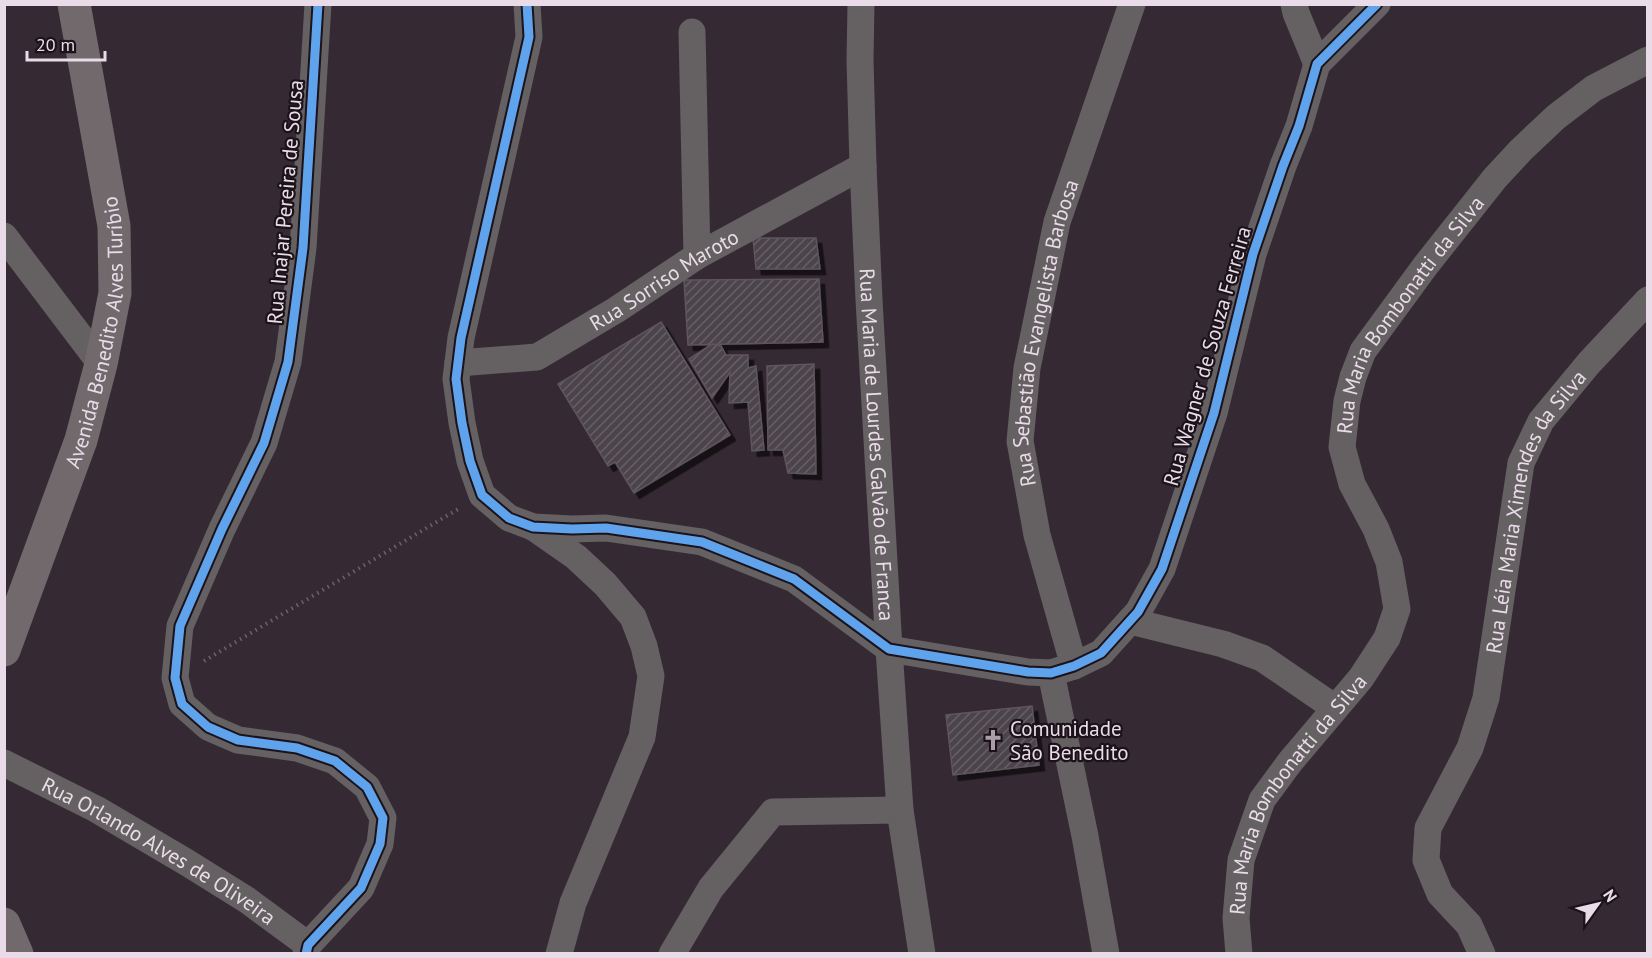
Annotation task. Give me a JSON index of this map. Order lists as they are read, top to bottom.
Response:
{
  "streets": {
    "main road": ["Avenida Benedito Alves Turíbio"],
    "street": [
      "Rua Inajar Pereira de Sousa",
      "Rua Sorriso Maroto",
      "Rua Maria Bombonatti da Silva",
      "Rua Sebastião Evangelista Barbosa",
      "Rua Wagner de Souza Ferreira",
      "Rua Maria de Lourdes Galvão de Franca",
      "Rua Léia Maria Ximendes da Silva",
      "Rua Orlando Alves de Oliveira"
    ]
  },
  "crossings": [
    ["Rua Inajar Pereira de Sousa", "Rua Orlando Alves de Oliveira"],
    ["Rua Sorriso Maroto", "Rua Maria de Lourdes Galvão de Franca"],
    ["Rua Sebastião Evangelista Barbosa", "Rua Wagner de Souza Ferreira"],
    ["Rua Wagner de Souza Ferreira", "Rua Maria de Lourdes Galvão de Franca"]
  ],
  "places": {
    "church": ["Comunidade São Benedito"]
  },
  "scale_bar": "20 m",
  "north": "top right"
}
